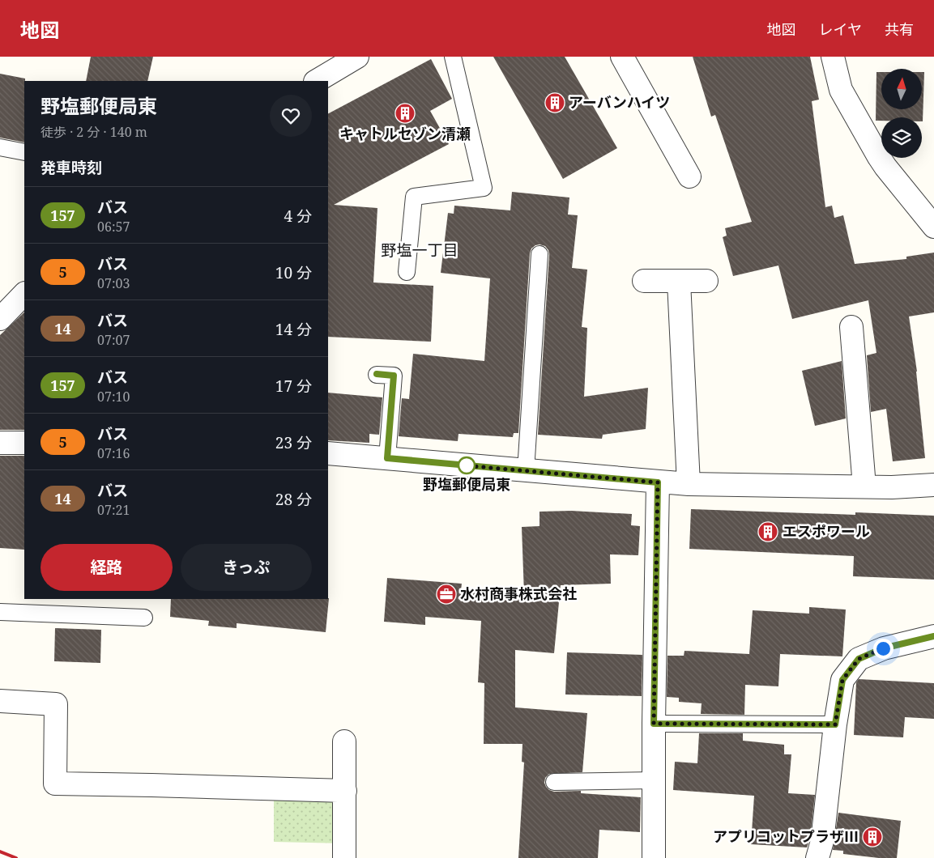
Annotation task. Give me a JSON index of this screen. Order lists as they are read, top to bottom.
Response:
{
  "districts": ["野塩一丁目"],
  "places": {
    "building": [
      "アーバンハイツ",
      "キャトルセゾン清瀬",
      "エスポワール",
      "アプリコットプラザⅢ"
    ],
    "other": ["野塩郵便局東"],
    "office": ["水村商事株式会社"]
  },
  "lines": ["bus line 157"],
  "north": "top",
  "page": {
    "header": "地図",
    "nav": ["地図", "レイヤ", "共有"],
    "heading": [
      ["野塩郵便局東", "徒歩 · 2 分 · 140 m"],
      "発車時刻"
    ],
    "list": [
      {
        "mark": "157",
        "name": "バス",
        "note": "06:57",
        "value": "4 分"
      },
      {
        "mark": "5",
        "name": "バス",
        "note": "07:03",
        "value": "10 分"
      },
      {
        "mark": "14",
        "name": "バス",
        "note": "07:07",
        "value": "14 分"
      },
      {
        "mark": "157",
        "name": "バス",
        "note": "07:10",
        "value": "17 分"
      },
      {
        "mark": "5",
        "name": "バス",
        "note": "07:16",
        "value": "23 分"
      },
      {
        "mark": "14",
        "name": "バス",
        "note": "07:21",
        "value": "28 分"
      }
    ],
    "buttons": ["経路", "きっぷ"]
  }
}
